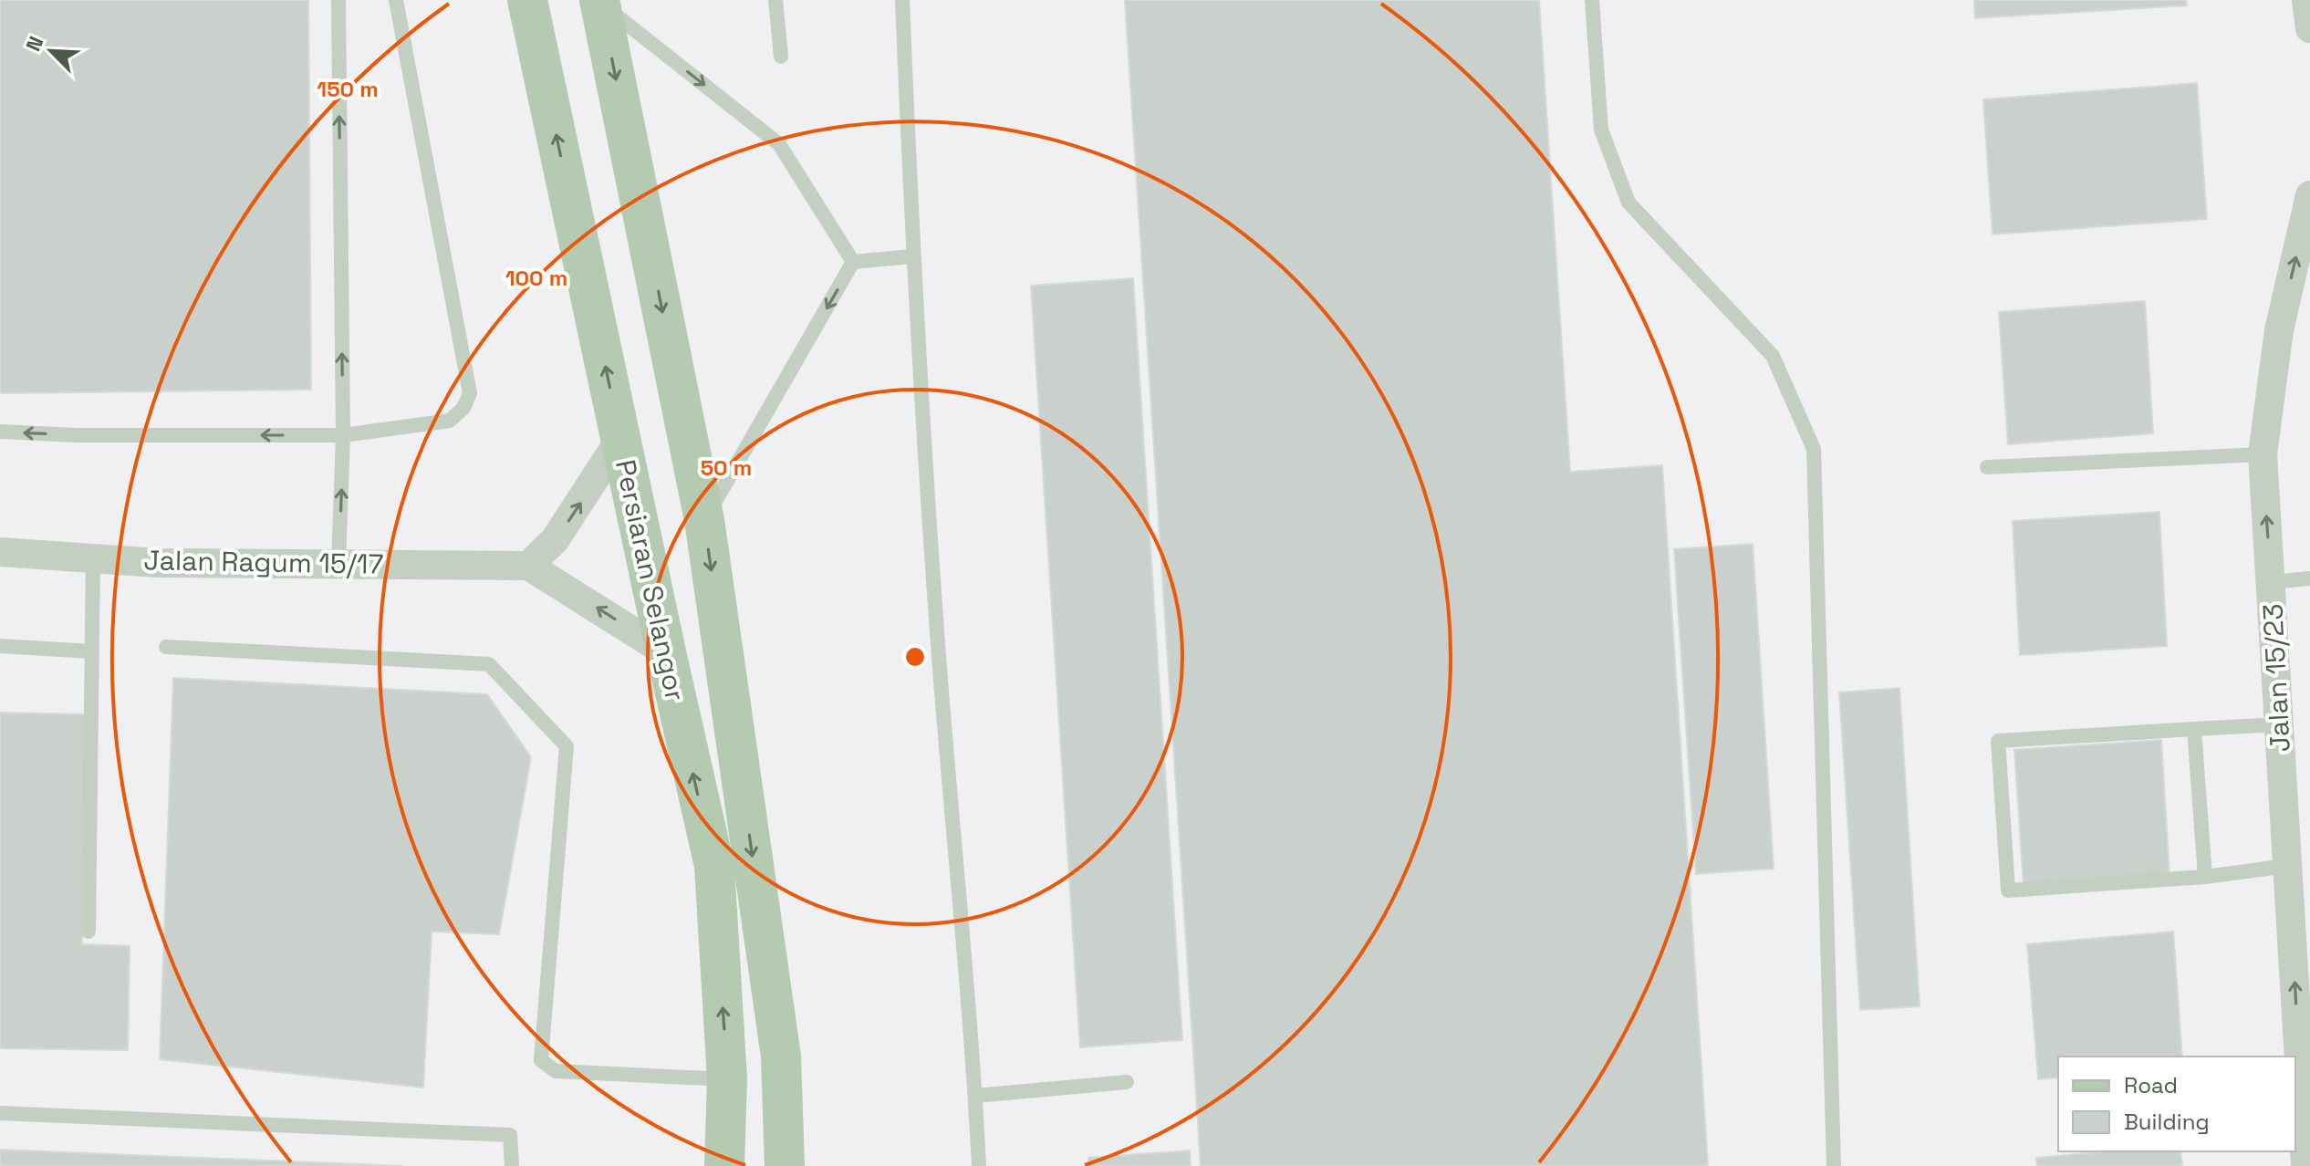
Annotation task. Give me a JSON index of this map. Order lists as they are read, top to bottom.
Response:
{
  "streets": {
    "main road": ["Persiaran Selangor"],
    "street": ["Jalan Ragum 15/17", "Jalan 15/23"]
  },
  "one_way": ["Jalan 15/23"],
  "legend": ["Road", "Building"],
  "north": "top left",
  "rings": ["150 m", "100 m", "50 m"]
}
